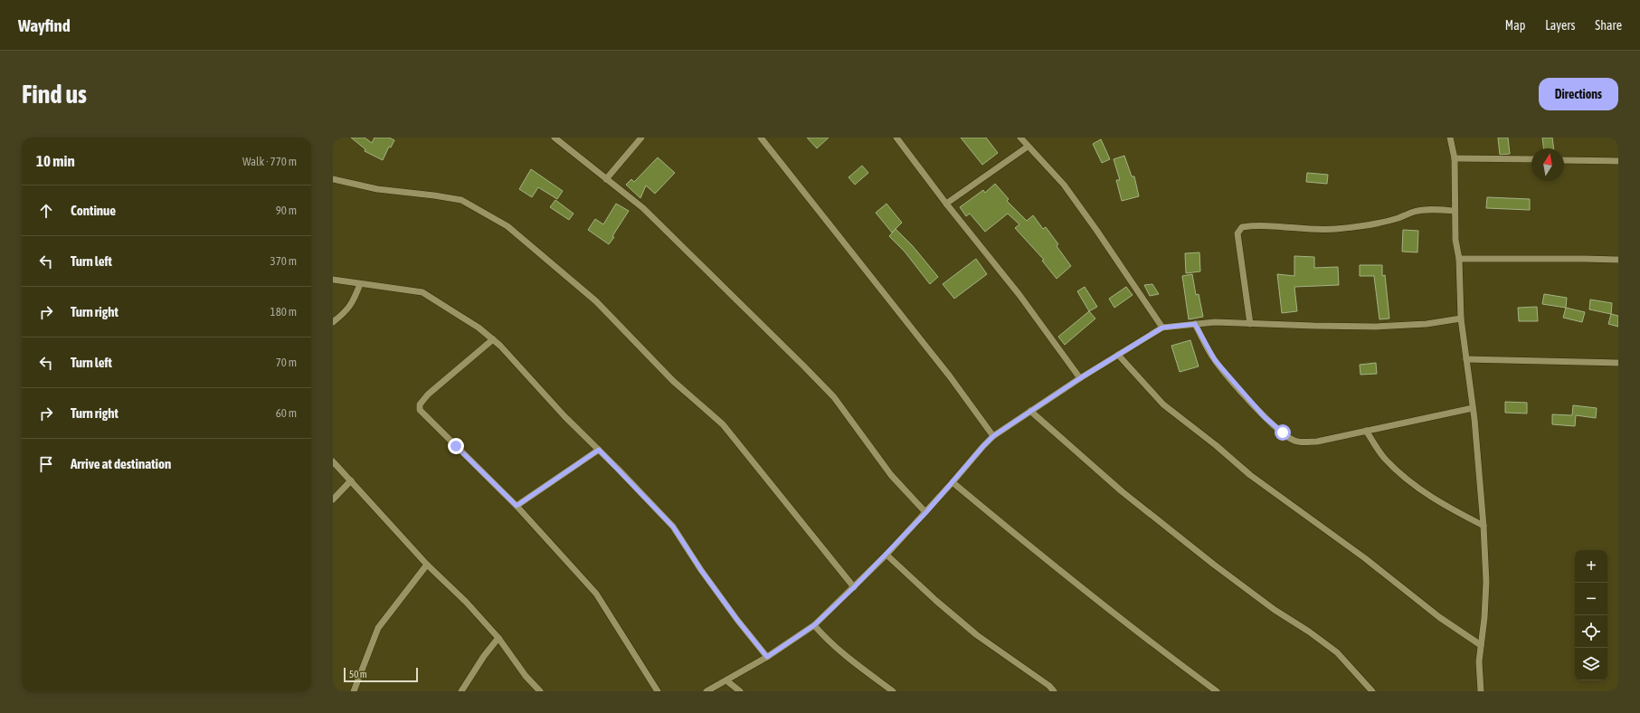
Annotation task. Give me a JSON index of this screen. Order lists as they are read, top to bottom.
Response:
{
  "scale_bar": "50 m",
  "north": "top",
  "page": {
    "header": "Wayfind",
    "nav": ["Map", "Layers", "Share"],
    "buttons": "Directions",
    "title": "Find us",
    "heading": ["10 min", "Walk · 770 m"],
    "list": [
      ["Continue", "90 m"],
      ["Turn left", "370 m"],
      ["Turn right", "180 m"],
      ["Turn left", "70 m"],
      ["Turn right", "60 m"],
      "Arrive at destination"
    ],
    "map_buttons": ["+", "−"],
    "scale": "50 m"
  }
}
